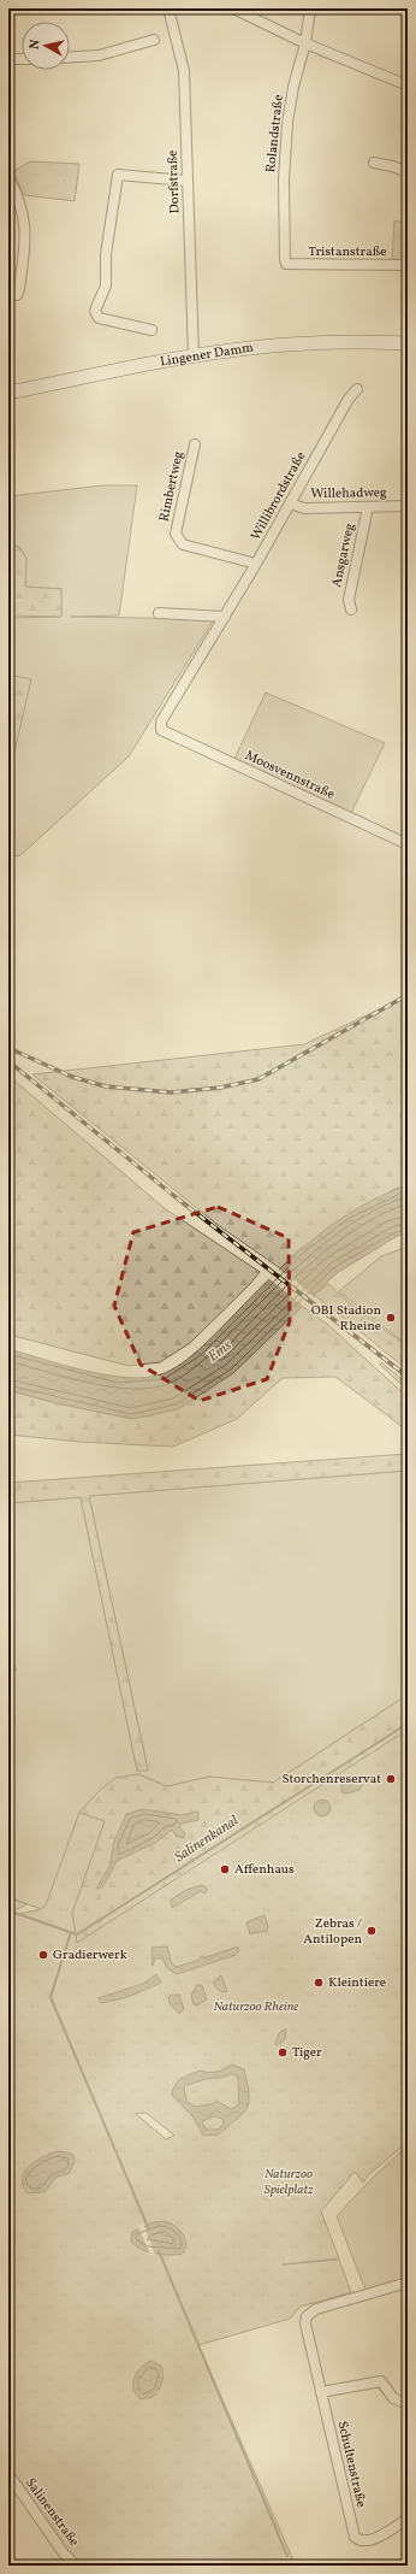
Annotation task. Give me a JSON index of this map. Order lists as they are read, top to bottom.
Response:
{
  "streets": {
    "main road": ["Lingener Damm"],
    "street": [
      "Rolandstraße",
      "Dorfstraße",
      "Tristanstraße",
      "Rimbertweg",
      "Willehadweg",
      "Willibrordstraße",
      "Ansgarweg",
      "Moosvennstraße",
      "Schultenstraße",
      "Salinenstraße"
    ]
  },
  "crossings": [
    ["Rolandstraße", "Tristanstraße"],
    ["Dorfstraße", "Lingener Damm"],
    ["Rimbertweg", "Willibrordstraße"],
    ["Willehadweg", "Willibrordstraße"],
    ["Willehadweg", "Ansgarweg"],
    ["Willibrordstraße", "Moosvennstraße"]
  ],
  "water": ["Ems", "Salinenkanal"],
  "parks": ["Naturzoo Rheine", "Naturzoo Spielplatz"],
  "places": [
    "OBI Stadion Rheine",
    "Storchenreservat",
    "Affenhaus",
    "Zebras / Antilopen",
    "Gradierwerk",
    "Kleintiere",
    "Tiger"
  ],
  "north": "left"
}
